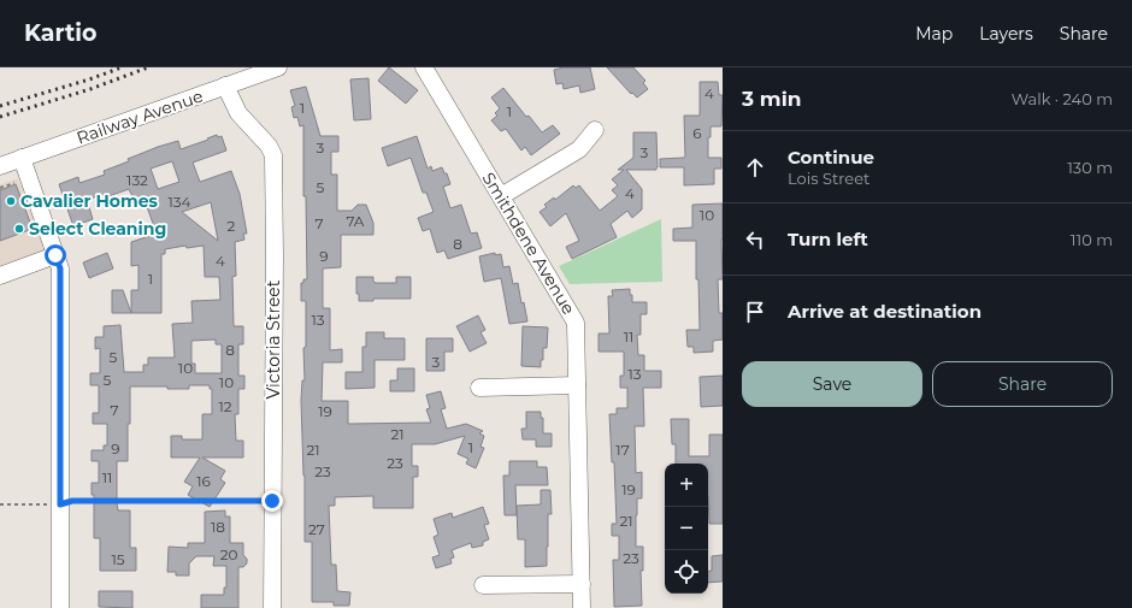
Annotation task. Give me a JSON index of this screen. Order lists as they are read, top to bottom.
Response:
{
  "streets": {
    "street": ["Railway Avenue", "Smithdene Avenue", "Victoria Street"]
  },
  "crossings": [
    ["Railway Avenue", "Victoria Street"]
  ],
  "places": ["Cavalier Homes", "Select Cleaning"],
  "house_numbers": [
    "4",
    "1",
    "1",
    "6",
    "3",
    "3",
    "132",
    "5",
    "4",
    "134",
    "10",
    "7A",
    "7",
    "2",
    "8",
    "9",
    "4",
    "1",
    "13",
    "11",
    "8",
    "5",
    "3",
    "10",
    "13",
    "5",
    "10",
    "12",
    "7",
    "19",
    "21",
    "1",
    "9",
    "21",
    "17",
    "23",
    "23",
    "11",
    "16",
    "19",
    "21",
    "18",
    "27",
    "20",
    "23",
    "15"
  ],
  "page": {
    "header": "Kartio",
    "nav": ["Map", "Layers", "Share"],
    "heading": ["3 min", "Walk · 240 m"],
    "list": [
      ["Continue", "Lois Street", "130 m"],
      ["Turn left", "110 m"],
      "Arrive at destination"
    ],
    "buttons": ["Save", "Share"],
    "map_buttons": ["+", "−"]
  }
}
